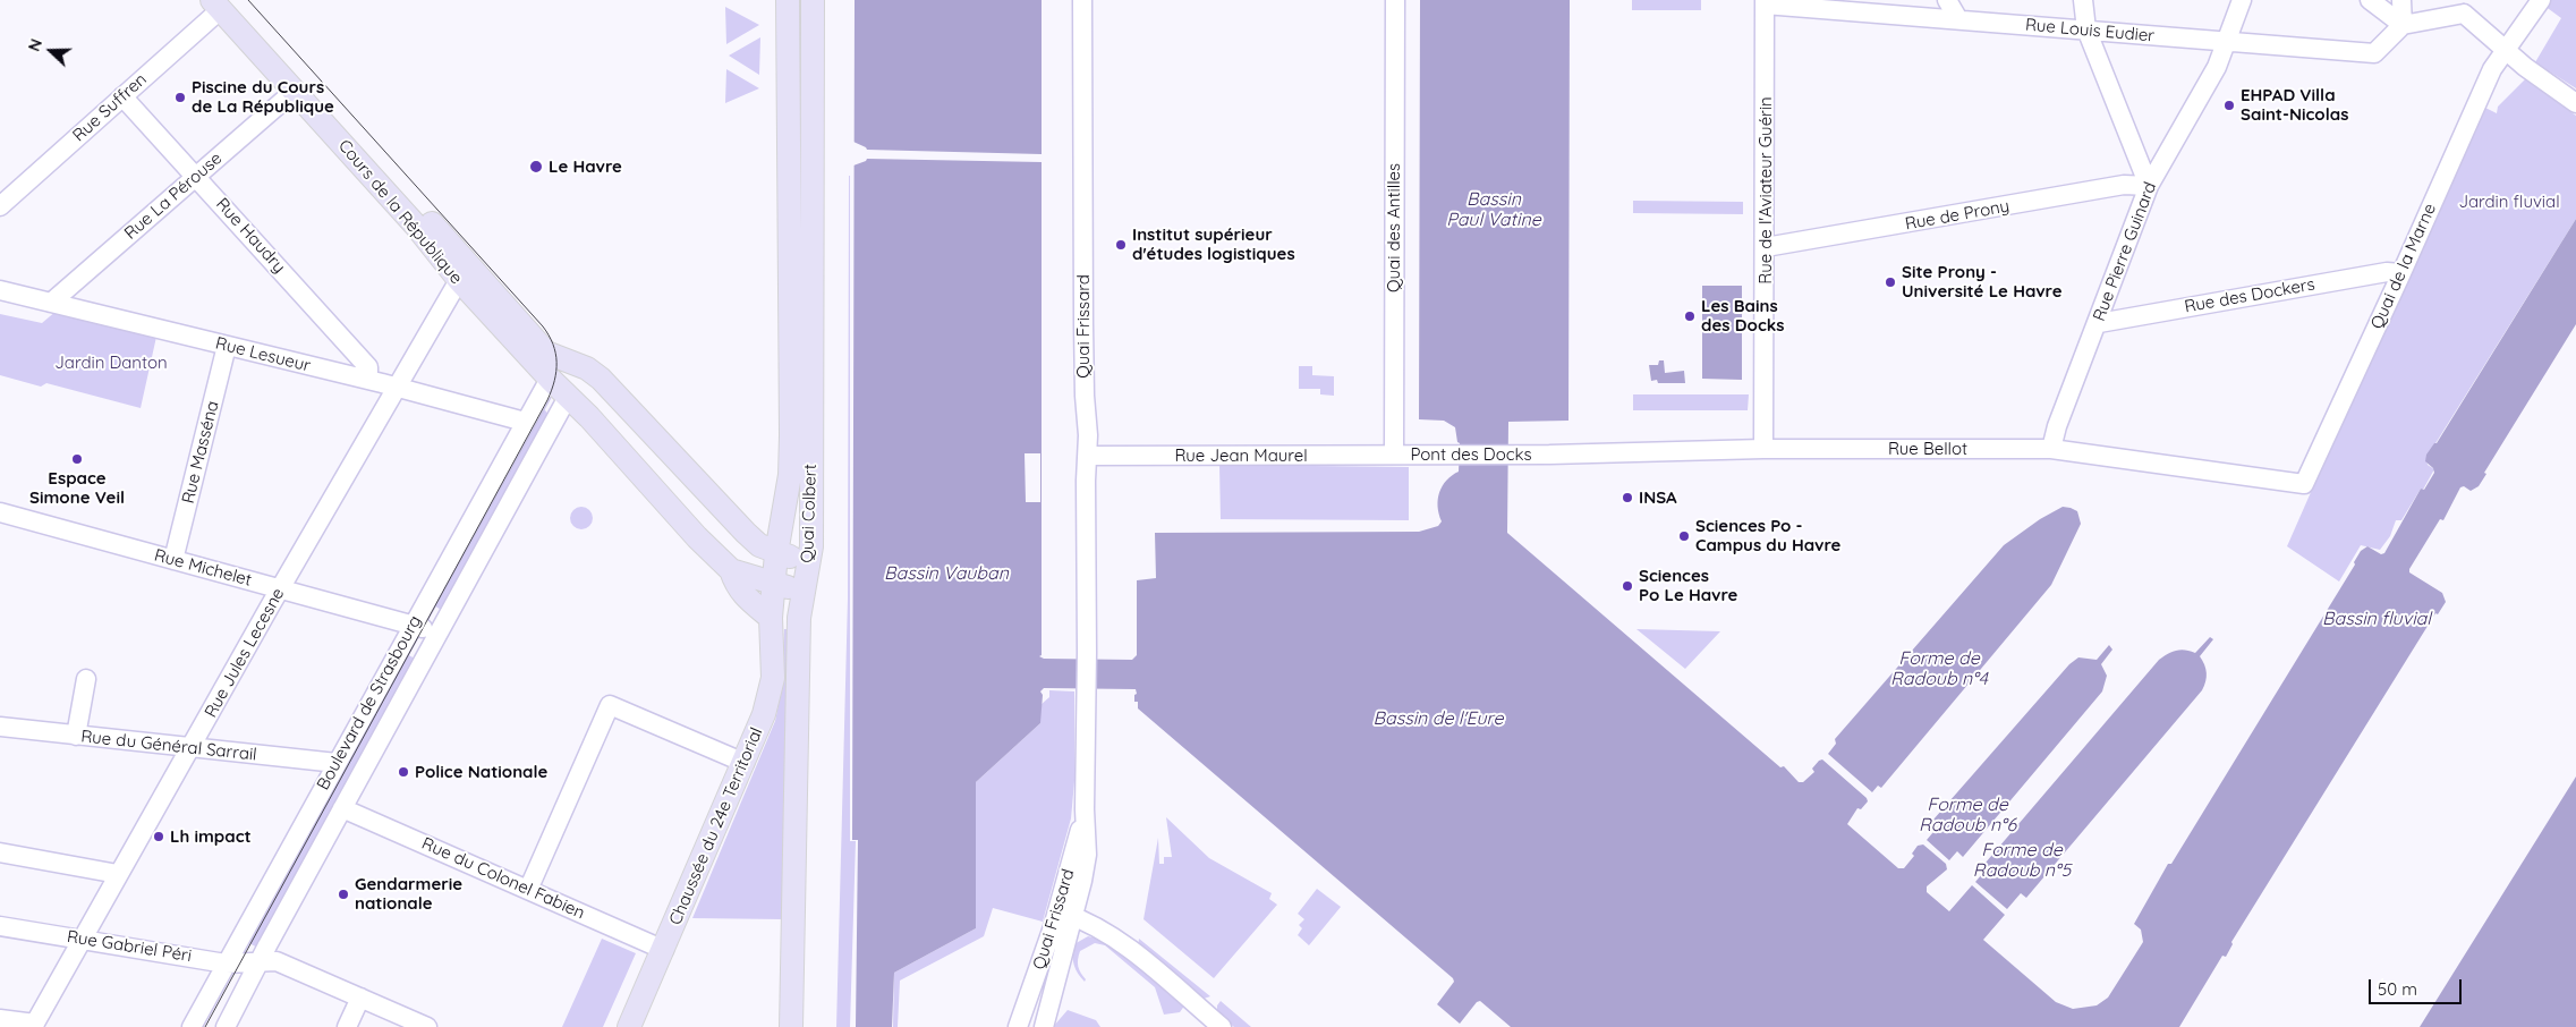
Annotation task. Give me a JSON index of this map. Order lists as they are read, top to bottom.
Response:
{
  "streets": {
    "main road": ["Cours de la République", "Quai Colbert", "Chaussée du 24e Territorial"],
    "street": [
      "Rue Louis Eudier",
      "Rue Suffren",
      "Rue de l'Aviateur Guérin",
      "Rue La Pérouse",
      "Rue de Prony",
      "Quai des Antilles",
      "Rue Haudry",
      "Rue Pierre Guinard",
      "Quai de la Marne",
      "Rue des Dockers",
      "Quai Frissard",
      "Rue Lesueur",
      "Rue Bellot",
      "Rue Masséna",
      "Pont des Docks",
      "Rue Jean Maurel",
      "Rue Michelet",
      "Rue Jules Lecesne",
      "Boulevard de Strasbourg",
      "Rue du Général Sarrail",
      "Rue du Colonel Fabien",
      "Rue Gabriel Péri"
    ]
  },
  "crossings": [
    ["Rue Louis Eudier", "Rue de l'Aviateur Guérin"],
    ["Rue Louis Eudier", "Rue Pierre Guinard"],
    ["Rue Suffren", "Cours de la République"],
    ["Rue Suffren", "Rue Haudry"],
    ["Rue de l'Aviateur Guérin", "Rue de Prony"],
    ["Rue de l'Aviateur Guérin", "Rue Bellot"],
    ["Rue La Pérouse", "Cours de la République"],
    ["Rue La Pérouse", "Rue Haudry"],
    ["Rue La Pérouse", "Rue Lesueur"],
    ["Cours de la République", "Rue Jules Lecesne"],
    ["Cours de la République", "Boulevard de Strasbourg"],
    ["Rue de Prony", "Rue Pierre Guinard"],
    ["Quai des Antilles", "Pont des Docks"],
    ["Quai des Antilles", "Rue Jean Maurel"],
    ["Rue Haudry", "Rue Lesueur"],
    ["Rue Pierre Guinard", "Rue des Dockers"],
    ["Rue Pierre Guinard", "Rue Bellot"],
    ["Quai de la Marne", "Rue des Dockers"],
    ["Quai de la Marne", "Rue Bellot"],
    ["Quai Frissard", "Rue Jean Maurel"],
    ["Rue Lesueur", "Rue Masséna"],
    ["Rue Lesueur", "Rue Jules Lecesne"],
    ["Rue Lesueur", "Boulevard de Strasbourg"],
    ["Rue Bellot", "Pont des Docks"],
    ["Rue Masséna", "Rue Michelet"],
    ["Pont des Docks", "Rue Jean Maurel"],
    ["Quai Colbert", "Chaussée du 24e Territorial"],
    ["Rue Michelet", "Rue Jules Lecesne"],
    ["Rue Michelet", "Boulevard de Strasbourg"],
    ["Rue Jules Lecesne", "Rue du Général Sarrail"],
    ["Rue Jules Lecesne", "Rue Gabriel Péri"],
    ["Boulevard de Strasbourg", "Rue du Général Sarrail"],
    ["Boulevard de Strasbourg", "Rue du Colonel Fabien"],
    ["Boulevard de Strasbourg", "Rue Gabriel Péri"],
    ["Chaussée du 24e Territorial", "Rue du Colonel Fabien"]
  ],
  "water": [
    "Bassin Paul Vatine",
    "Bassin Vauban",
    "Bassin fluvial",
    "Forme de Radoub n°4",
    "Bassin de l'Eure",
    "Forme de Radoub n°6",
    "Forme de Radoub n°5"
  ],
  "parks": ["Jardin fluvial", "Jardin Danton"],
  "places": [
    "Piscine du Cours de La République",
    "EHPAD Villa Saint-Nicolas",
    "Le Havre",
    "Institut supérieur d'études logistiques",
    "Site Prony - Université Le Havre",
    "Les Bains des Docks",
    "Espace Simone Veil",
    "INSA",
    "Sciences Po - Campus du Havre",
    "Sciences Po Le Havre",
    "Police Nationale",
    "Lh impact",
    "Gendarmerie nationale"
  ],
  "scale_bar": "50 m",
  "north": "left"
}
